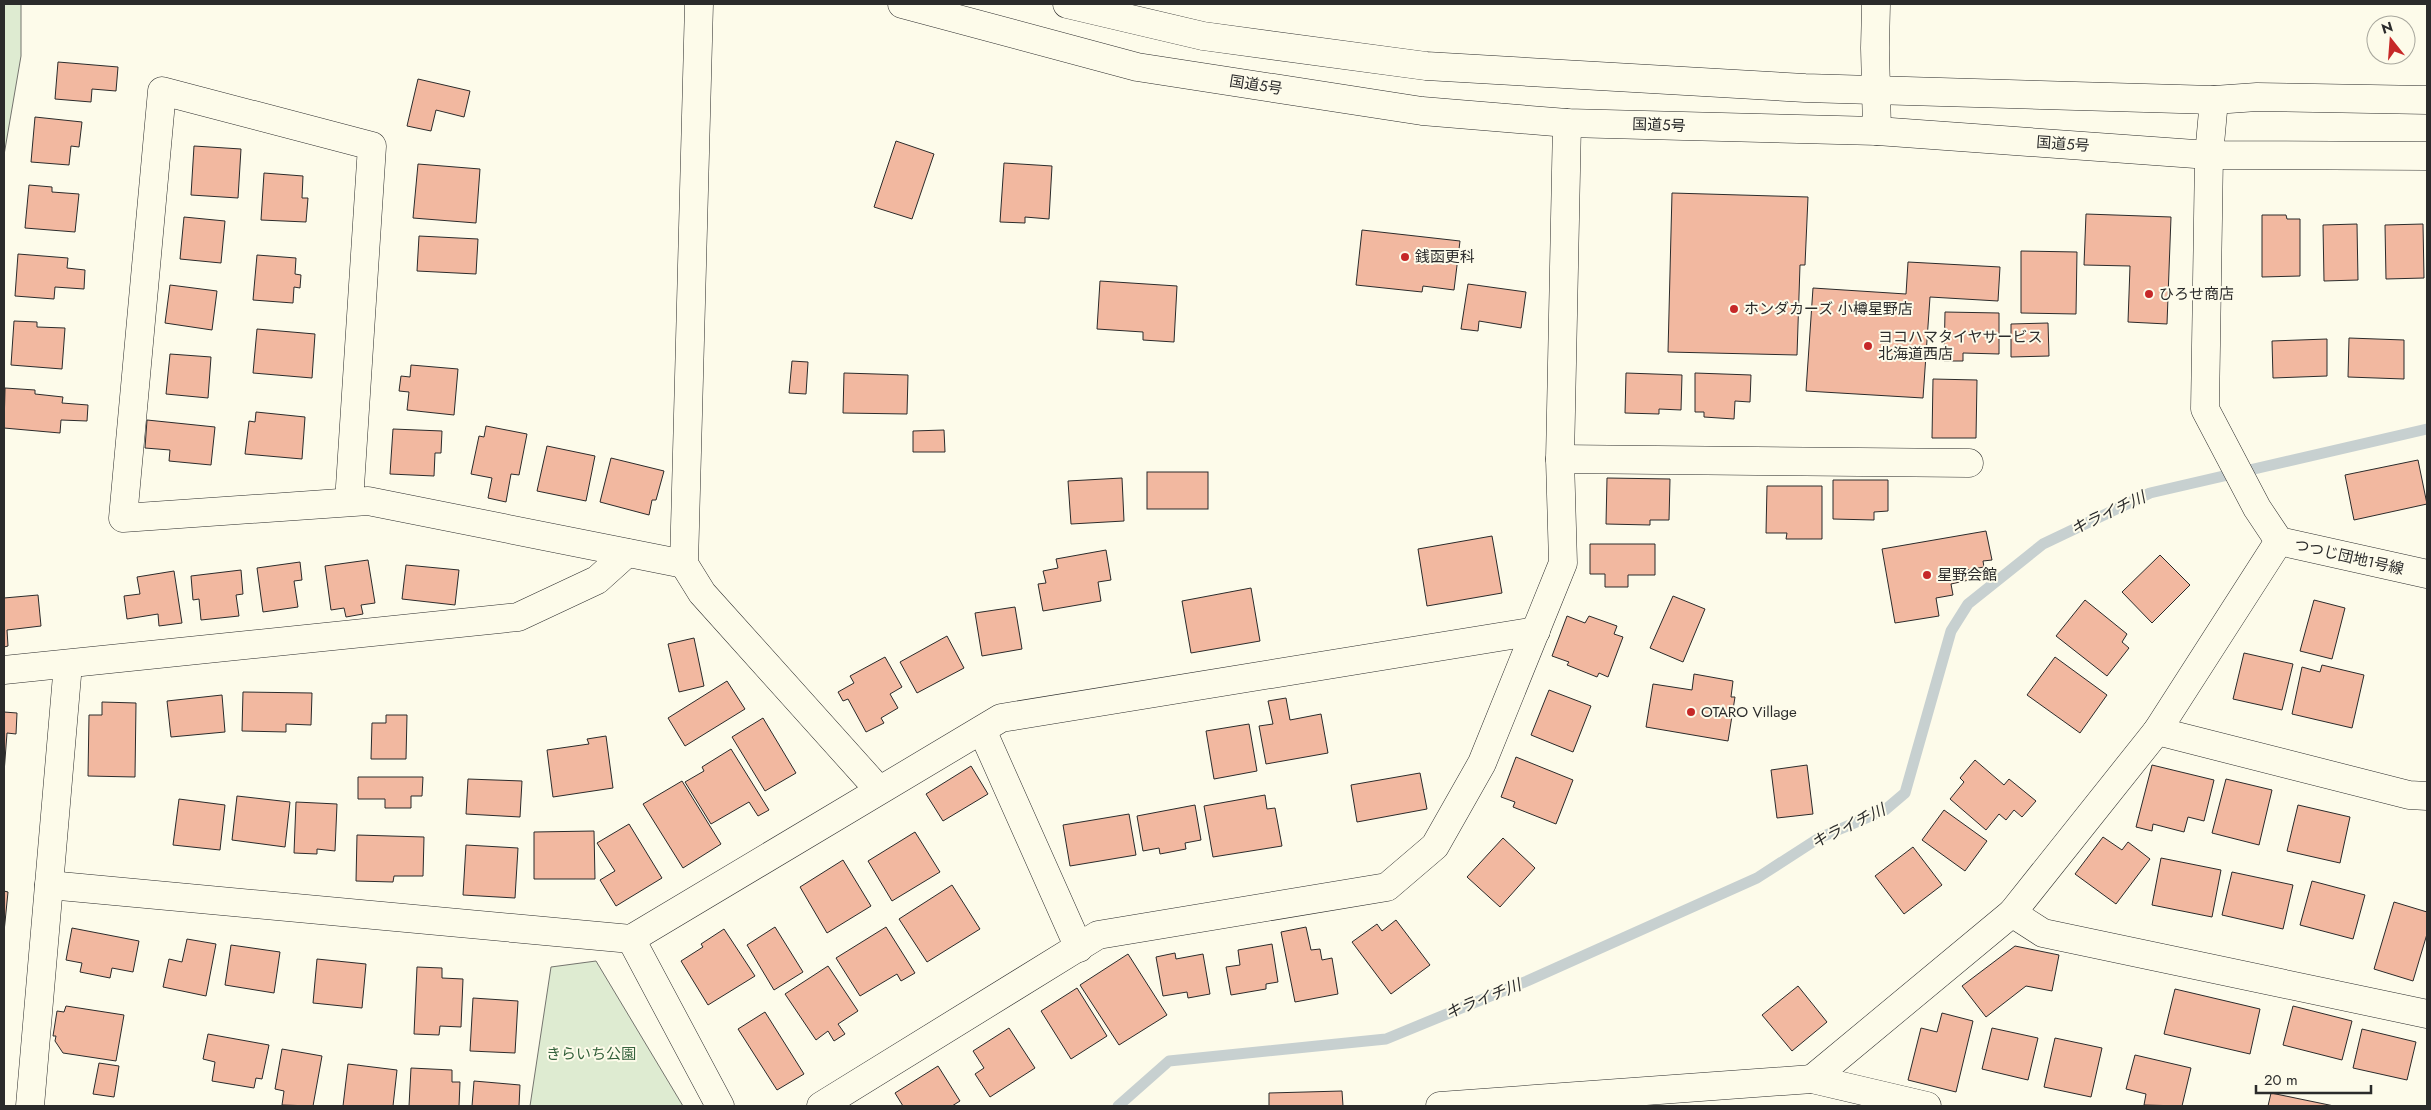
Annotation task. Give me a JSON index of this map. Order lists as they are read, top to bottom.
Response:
{
  "streets": {
    "main road": ["国道5号", "つつじ団地1号線"]
  },
  "crossings": [
    ["国道5号", "つつじ団地1号線"]
  ],
  "water": ["キライチ川"],
  "parks": ["きらいち公園"],
  "places": [
    "銭函更科",
    "ひろせ商店",
    "ホンダカーズ 小樽星野店",
    "ヨコハマタイヤサービス 北海道西店",
    "星野会館",
    "OTARO Village"
  ],
  "scale_bar": "20 m",
  "north": "top"
}
